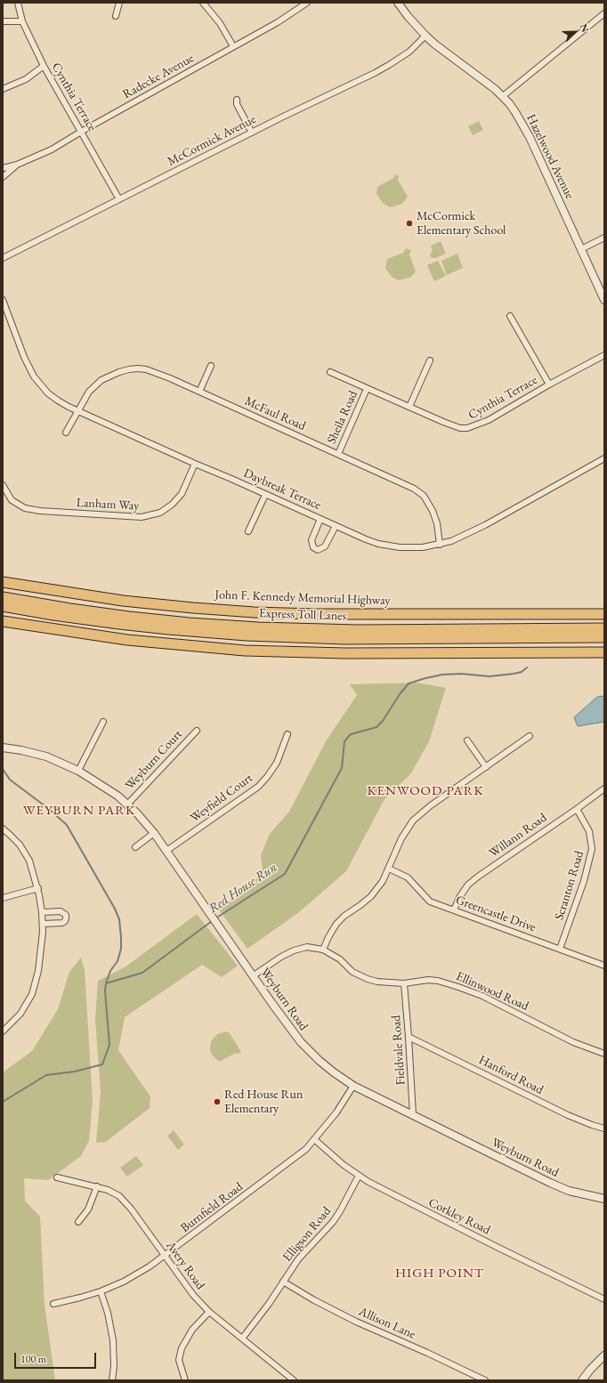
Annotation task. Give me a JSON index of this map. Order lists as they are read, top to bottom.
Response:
{
  "streets": {
    "highway": ["John F. Kennedy Memorial Highway", "Express Toll Lanes"],
    "street": [
      "Radecke Avenue",
      "Cynthia Terrace",
      "McCormick Avenue",
      "Hazelwood Avenue",
      "McFaul Road",
      "Sheila Road",
      "Daybreak Terrace",
      "Lanham Way",
      "Weyburn Court",
      "Weyfield Court",
      "Willann Road",
      "Scranton Road",
      "Greencastle Drive",
      "Ellinwood Road",
      "Weyburn Road",
      "Fieldvale Road",
      "Hanford Road",
      "Burnfield Road",
      "Corkley Road",
      "Elligson Road",
      "Avery Road",
      "Allison Lane"
    ]
  },
  "crossings": [
    ["Radecke Avenue", "Cynthia Terrace"],
    ["Cynthia Terrace", "McCormick Avenue"],
    ["Cynthia Terrace", "Sheila Road"],
    ["McCormick Avenue", "Hazelwood Avenue"],
    ["McFaul Road", "Sheila Road"],
    ["McFaul Road", "Daybreak Terrace"],
    ["Daybreak Terrace", "Lanham Way"],
    ["Weyburn Court", "Weyburn Road"],
    ["Weyfield Court", "Weyburn Road"],
    ["Willann Road", "Scranton Road"],
    ["Willann Road", "Greencastle Drive"],
    ["Scranton Road", "Greencastle Drive"],
    ["Ellinwood Road", "Weyburn Road"],
    ["Ellinwood Road", "Fieldvale Road"],
    ["Weyburn Road", "Fieldvale Road"],
    ["Weyburn Road", "Burnfield Road"],
    ["Fieldvale Road", "Hanford Road"],
    ["Burnfield Road", "Corkley Road"],
    ["Burnfield Road", "Avery Road"],
    ["Corkley Road", "Elligson Road"],
    ["Elligson Road", "Avery Road"],
    ["Elligson Road", "Allison Lane"]
  ],
  "districts": ["KENWOOD PARK", "WEYBURN PARK", "HIGH POINT"],
  "water": ["Red House Run"],
  "places": ["McCormick Elementary School", "Red House Run Elementary"],
  "scale_bar": "100 m",
  "north": "top right"
}
